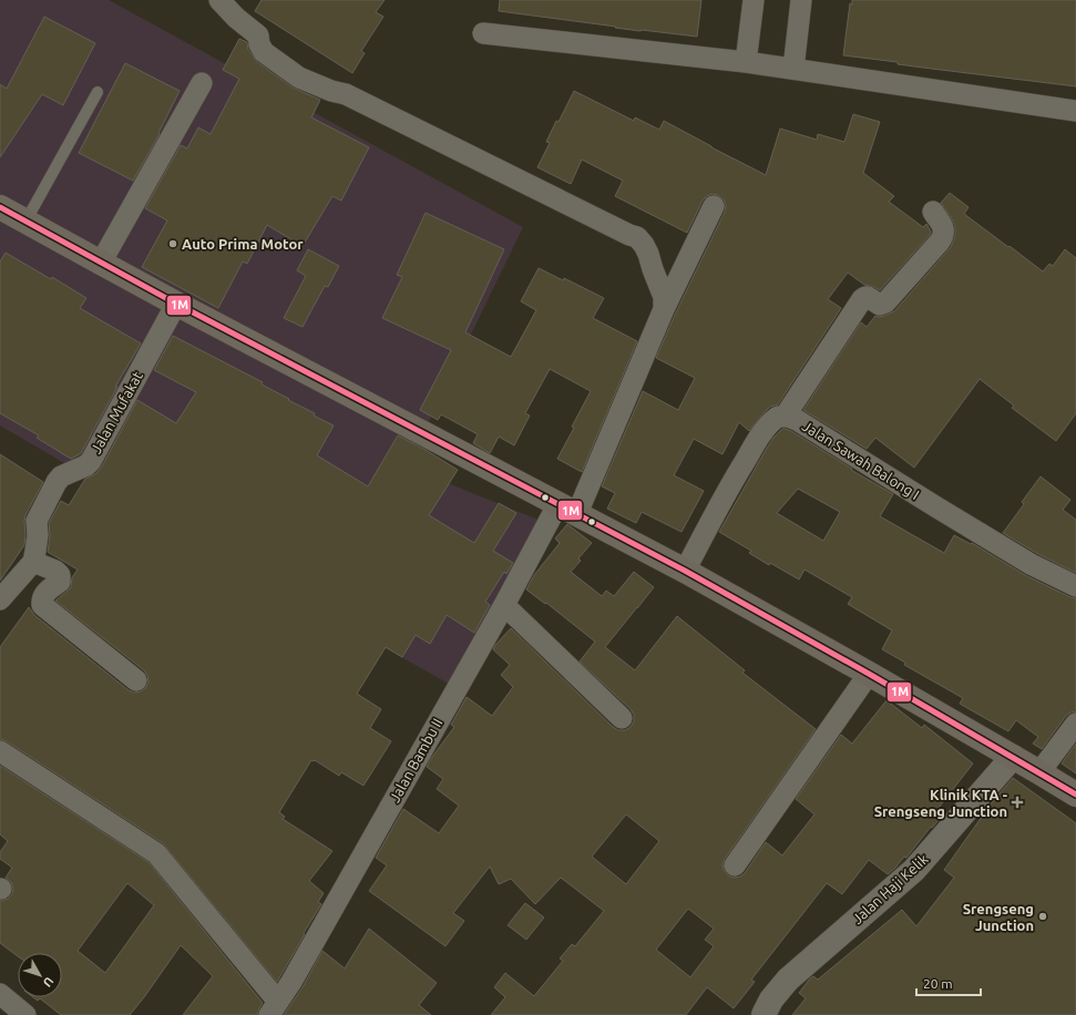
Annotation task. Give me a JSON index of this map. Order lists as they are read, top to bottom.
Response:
{
  "streets": {
    "street": [
      "Jalan Mufakat",
      "Jalan Sawah Balong I",
      "Jalan Bambu II",
      "Jalan Haji Kelik"
    ]
  },
  "places": {
    "other": ["Auto Prima Motor", "Srengseng Junction"],
    "health": ["Klinik KTA - Srengseng Junction"]
  },
  "lines": ["transit line 1M"],
  "scale_bar": "20 m",
  "north": "bottom right"
}
